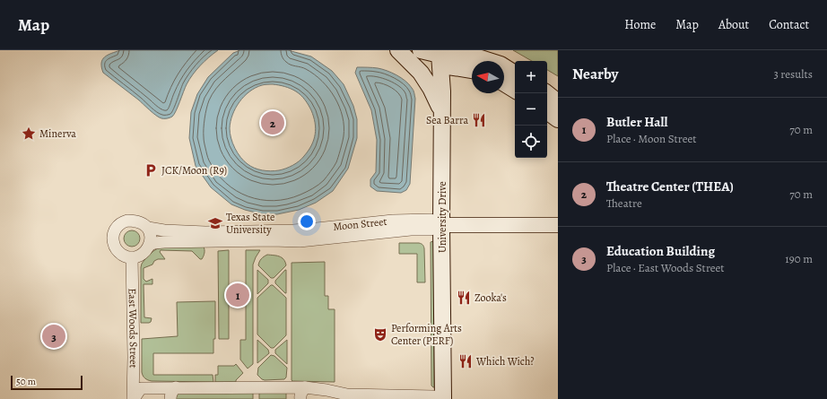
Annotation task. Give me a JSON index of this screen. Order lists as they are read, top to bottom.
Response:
{
  "streets": {
    "main road": ["University Drive"],
    "street": ["Moon Street", "East Woods Street"]
  },
  "crossings": [
    ["University Drive", "Moon Street"],
    ["Moon Street", "East Woods Street"]
  ],
  "places": {
    "restaurant": ["Sea Barra", "Zooka's", "Which Wich?"],
    "place": ["Minerva"],
    "parking": ["JCK/Moon (R9)"],
    "school or university": ["Texas State University"],
    "theatre": ["Performing Arts Center (PERF)"]
  },
  "scale_bar": "50 m",
  "north": "left",
  "page": {
    "header": "Map",
    "nav": [
      "Home",
      "Map",
      "About",
      "Contact"
    ],
    "heading": ["Nearby", "3 results"],
    "map_buttons": ["+", "−"],
    "list": [
      {
        "mark": "1",
        "name": "Butler Hall",
        "note": "Place · Moon Street",
        "value": "70 m"
      },
      {
        "mark": "2",
        "name": "Theatre Center (THEA)",
        "note": "Theatre",
        "value": "70 m"
      },
      {
        "mark": "3",
        "name": "Education Building",
        "note": "Place · East Woods Street",
        "value": "190 m"
      }
    ],
    "pins": ["2", "1", "3"],
    "scale": "50 m"
  }
}
